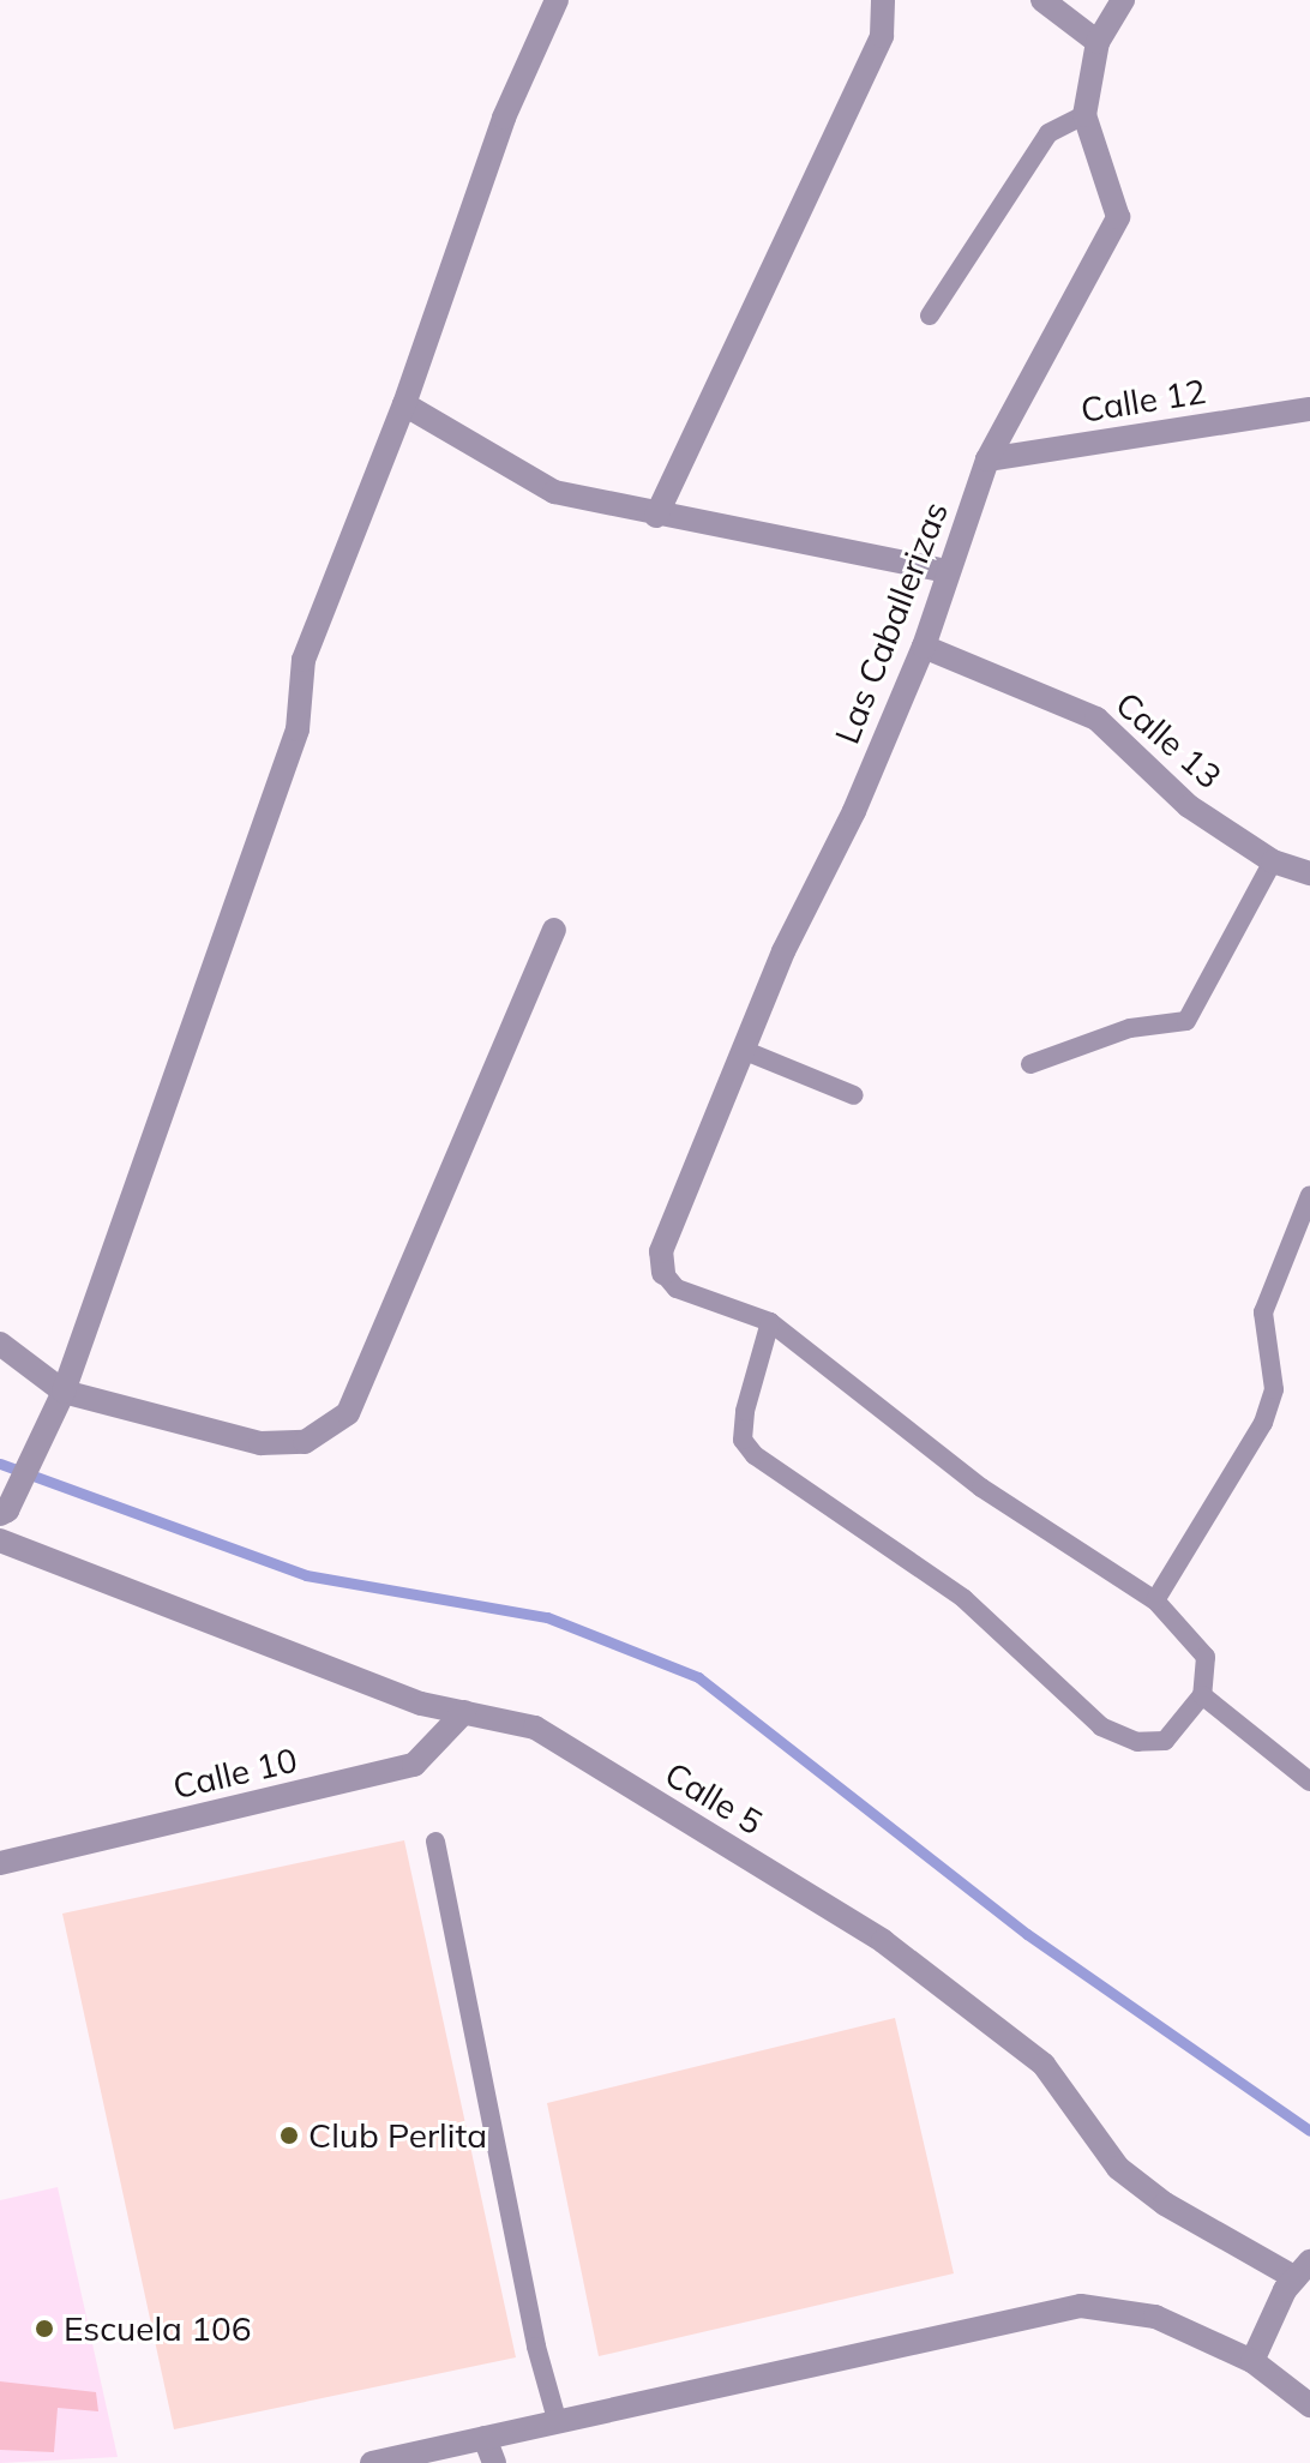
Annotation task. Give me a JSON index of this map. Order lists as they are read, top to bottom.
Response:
{
  "streets": {
    "street": [
      "Calle 12",
      "Las Caballerizas",
      "Calle 13",
      "Calle 10",
      "Calle 5"
    ]
  },
  "crossings": [
    ["Calle 12", "Las Caballerizas"],
    ["Las Caballerizas", "Calle 13"],
    ["Calle 10", "Calle 5"]
  ],
  "places": ["Club Perlita", "Escuela 106"]
}
